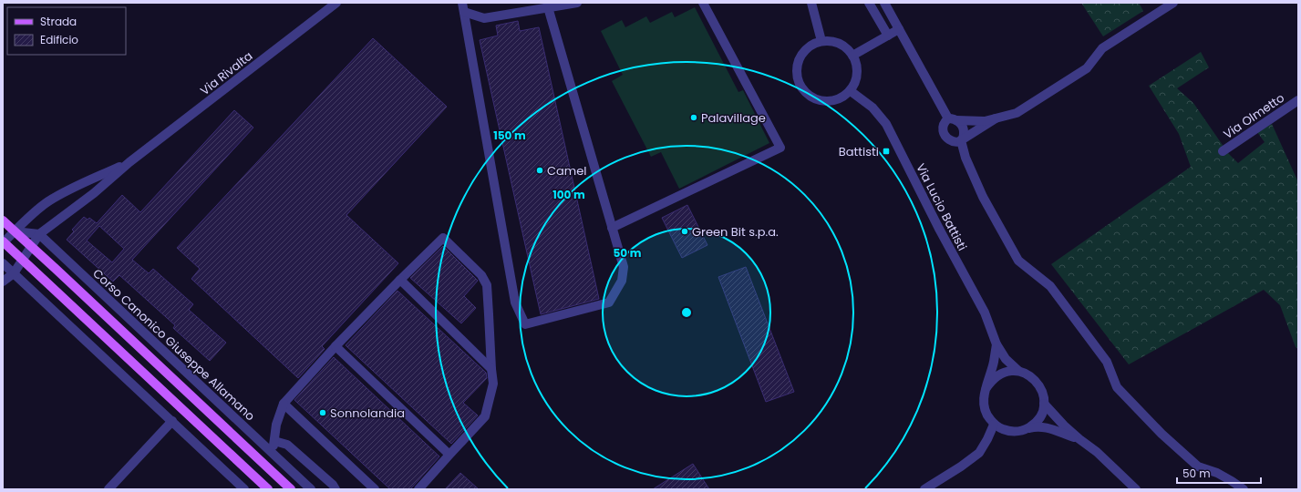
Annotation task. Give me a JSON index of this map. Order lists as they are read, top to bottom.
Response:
{
  "streets": {
    "street": [
      "Via Rivalta",
      "Via Olmetto",
      "Via Lucio Battisti",
      "Corso Canonico Giuseppe Allamano"
    ]
  },
  "crossings": [
    ["Via Rivalta", "Corso Canonico Giuseppe Allamano"]
  ],
  "places": {
    "other": [
      "Palavillage",
      "Camel",
      "Green Bit s.p.a.",
      "Sonnolandia"
    ],
    "transit": ["Battisti"]
  },
  "legend": ["Strada", "Edificio"],
  "scale_bar": "50 m",
  "rings": ["150 m", "100 m", "50 m"]
}
